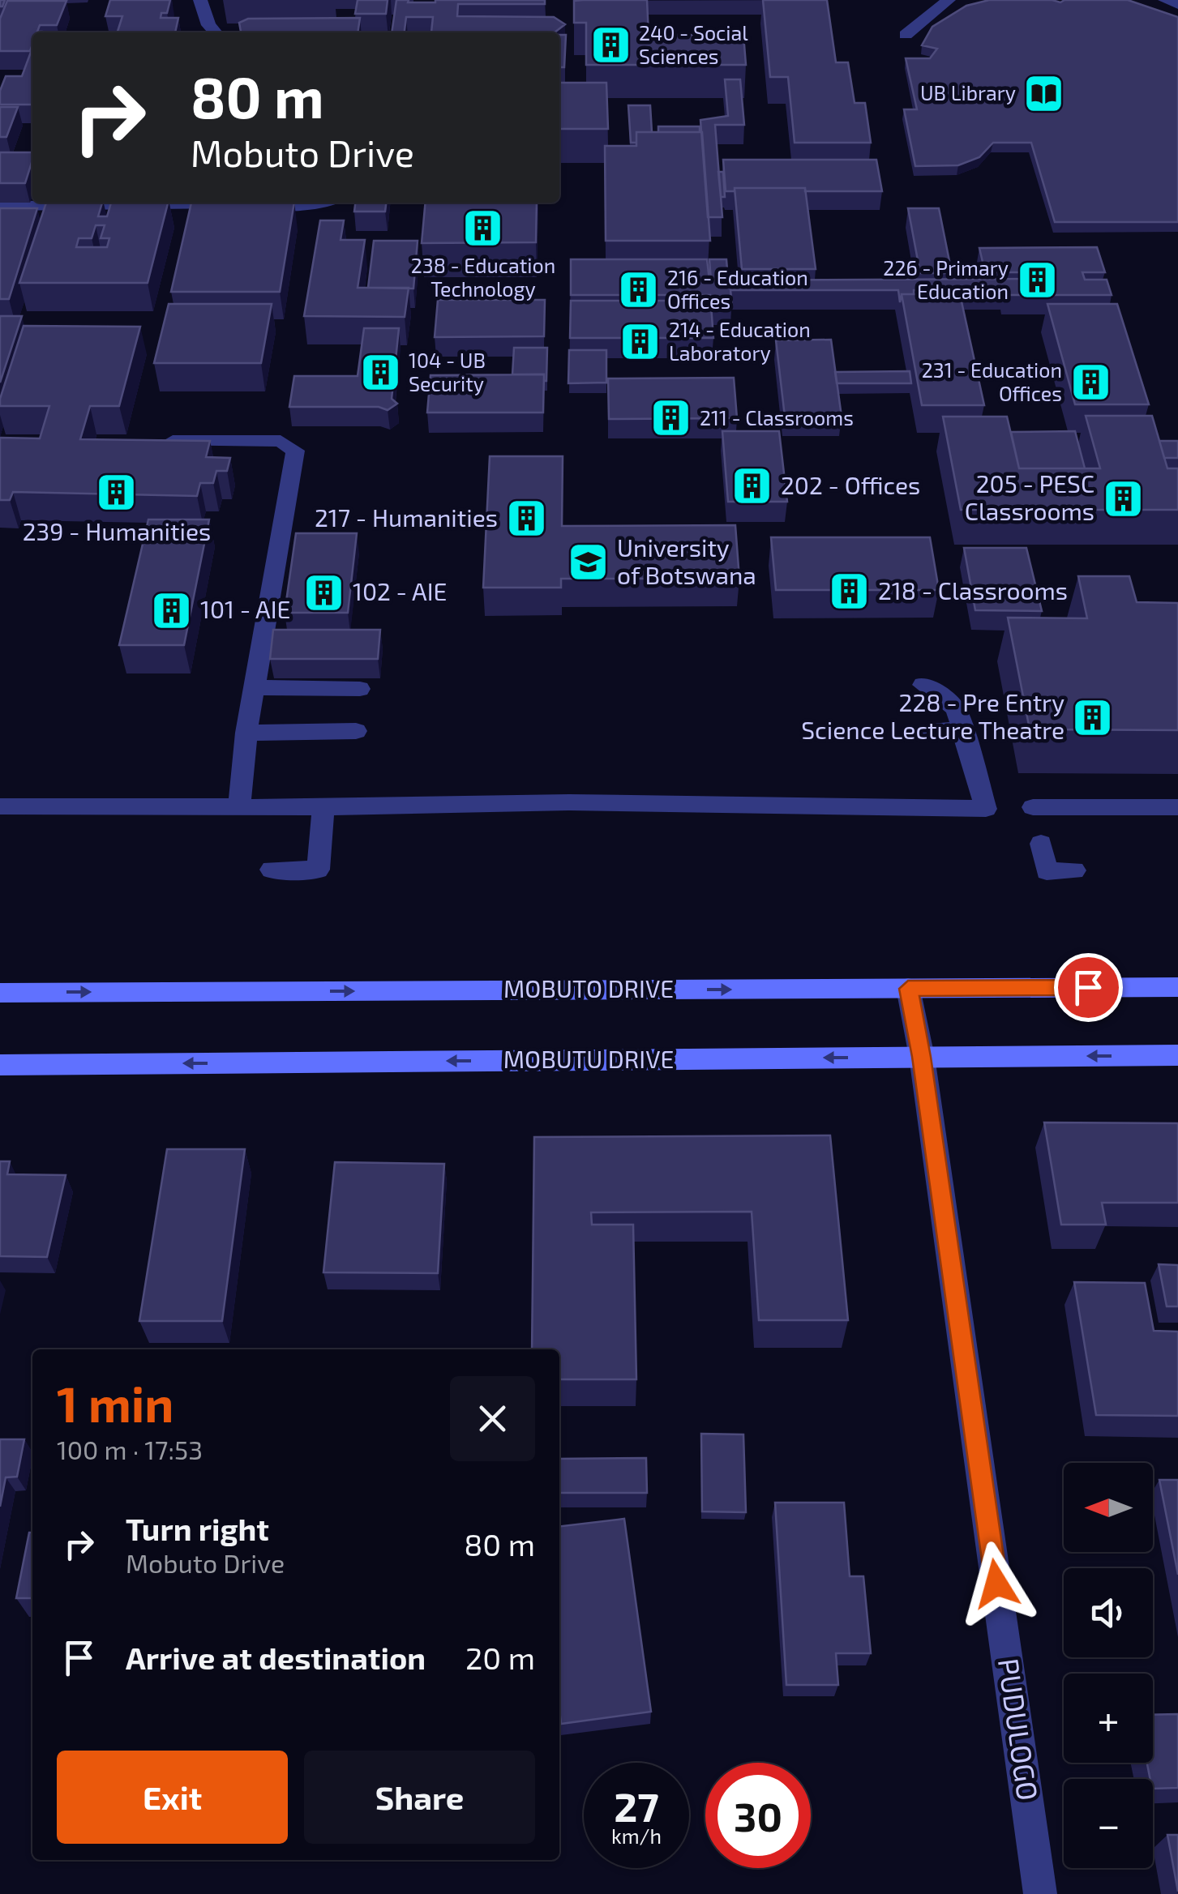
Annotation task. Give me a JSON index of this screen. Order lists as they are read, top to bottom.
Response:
{
  "streets": {
    "main road": ["MOBUTO DRIVE", "MOBUTU DRIVE"],
    "street": ["PUDULOGO"]
  },
  "crossings": [
    ["MOBUTO DRIVE", "PUDULOGO"],
    ["MOBUTU DRIVE", "PUDULOGO"]
  ],
  "one_way": ["MOBUTO DRIVE", "MOBUTU DRIVE"],
  "places": {
    "building": [
      "240 - Social Sciences",
      "238 - Education Technology",
      "226 - Primary Education",
      "216 - Education Offices",
      "214 - Education Laboratory",
      "104 - UB Security",
      "231 - Education Offices",
      "211 - Classrooms",
      "202 - Offices",
      "239 - Humanities",
      "205 - PESC Classrooms",
      "217 - Humanities",
      "218 - Classrooms",
      "102 - AIE",
      "101 - AIE",
      "228 - Pre Entry Science Lecture Theatre"
    ],
    "library": ["UB Library"],
    "school or university": ["University of Botswana"]
  },
  "north": "left",
  "page": {
    "turn": ["80 m", "Mobuto Drive"],
    "heading": ["1 min", "100 m · 17:53"],
    "map_buttons": ["+", "−"],
    "list": [
      {
        "name": "Turn right",
        "note": "Mobuto Drive",
        "value": "80 m"
      },
      {
        "name": "Arrive at destination",
        "value": "20 m"
      }
    ],
    "buttons": ["Exit", "Share"],
    "speed": "27 km/h",
    "limit": "30"
  }
}
